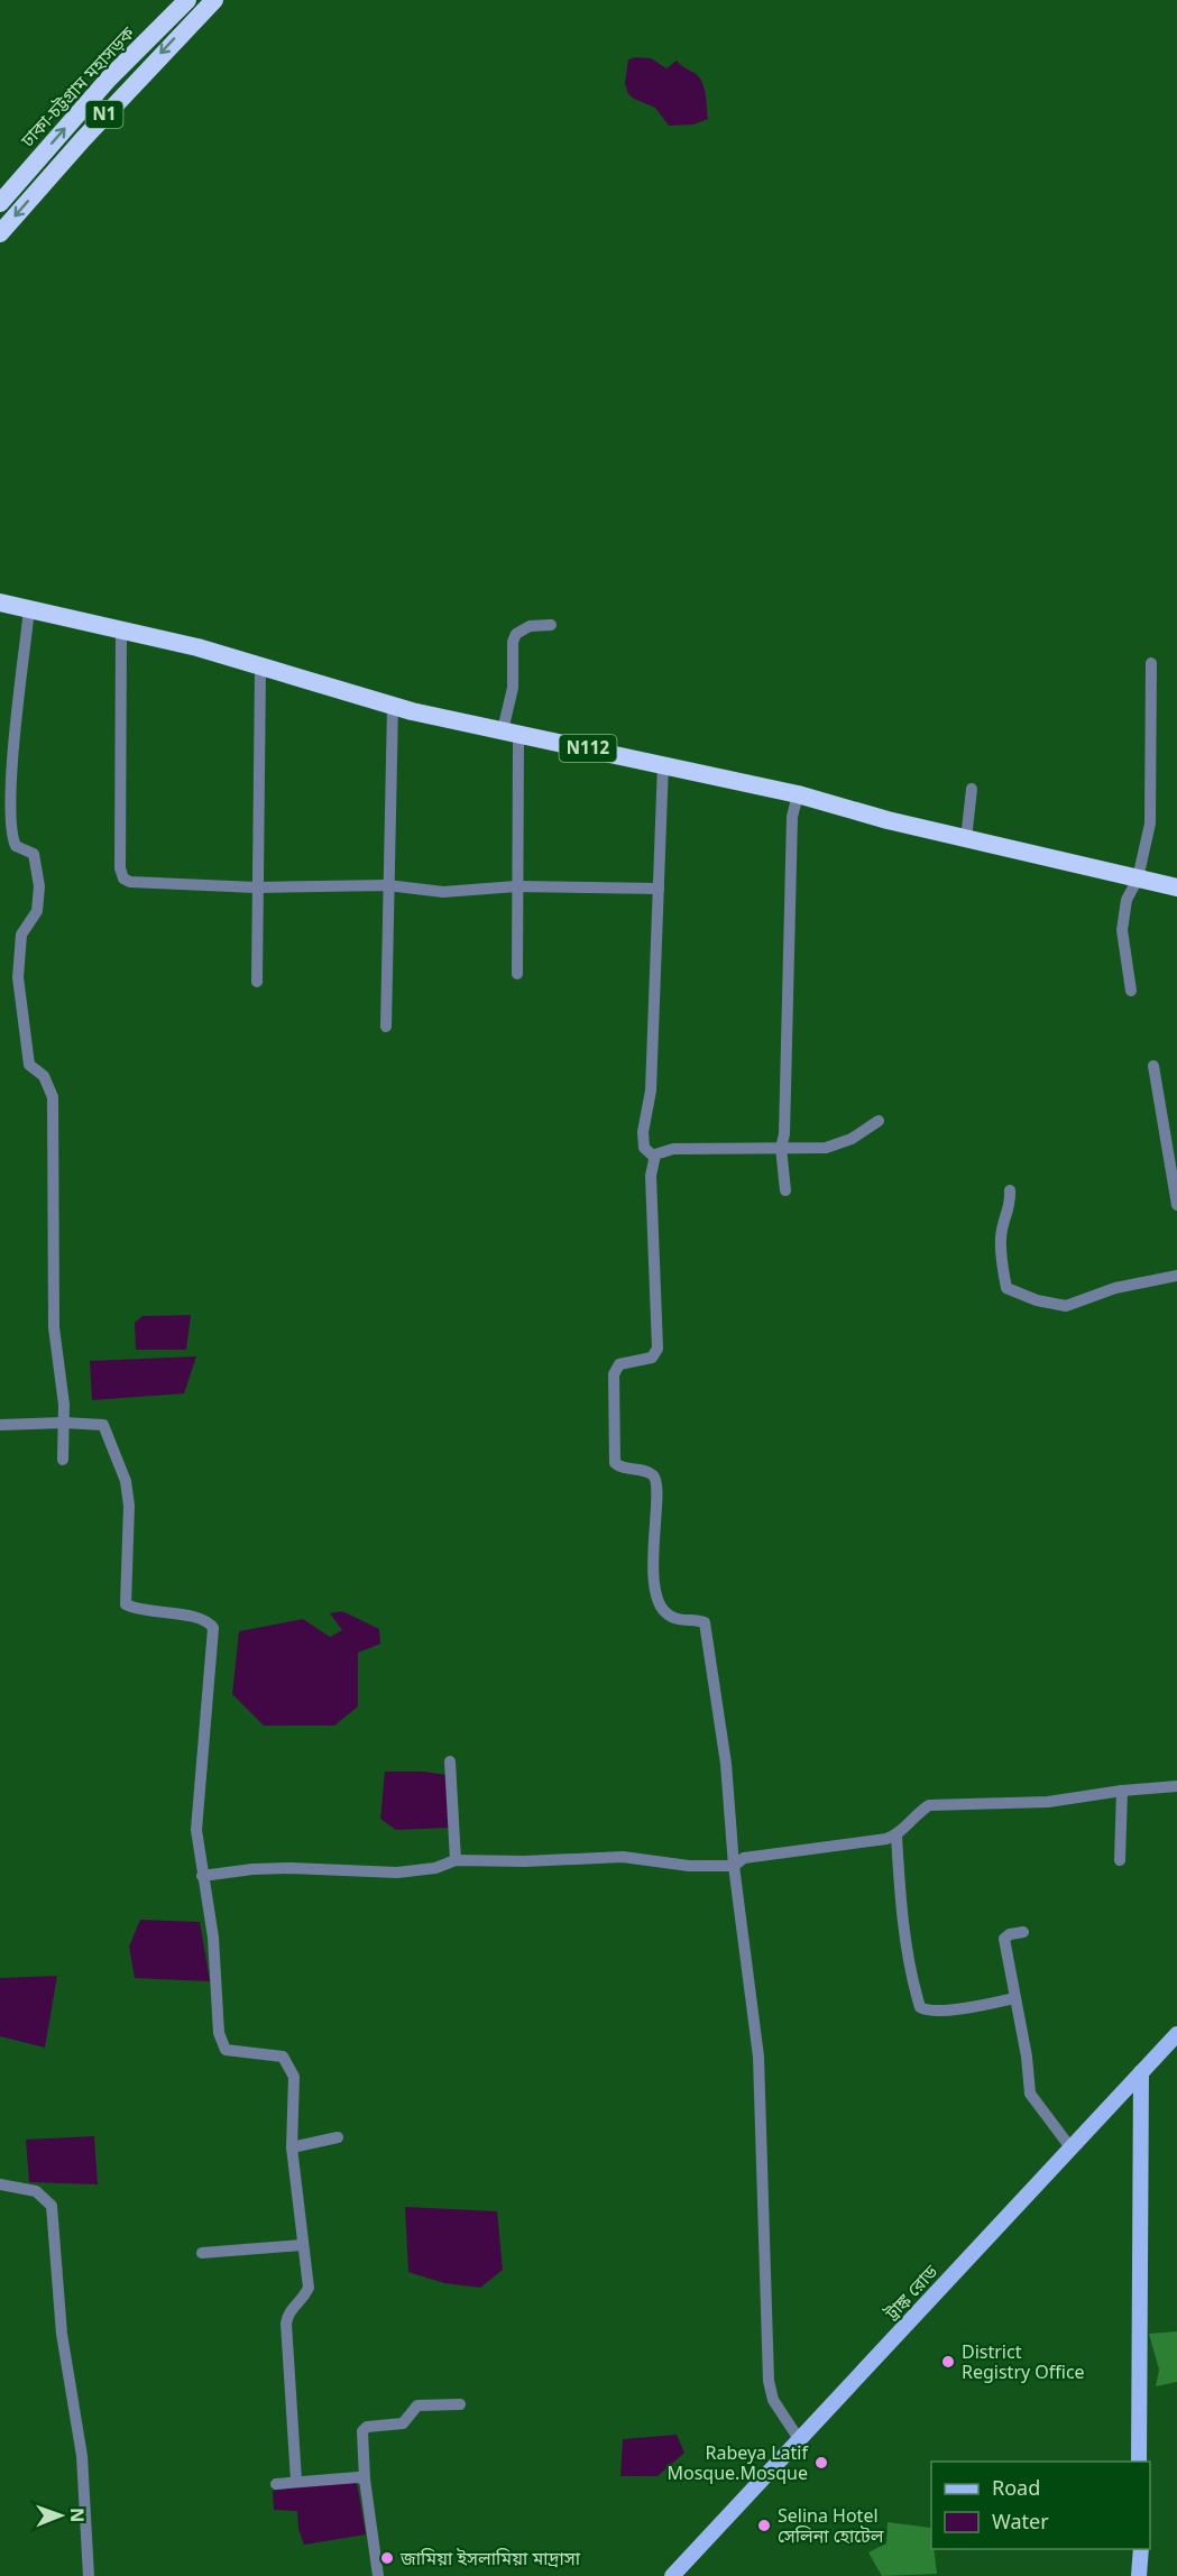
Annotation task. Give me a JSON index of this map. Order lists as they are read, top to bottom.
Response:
{
  "streets": {
    "highway": ["ঢাকা-চট্টগ্রাম মহাসড়ক", "N1", "N112"],
    "main road": ["ট্রাঙ্ক রোড"]
  },
  "places": [
    "District Registry Office",
    "Rabeya Latif Mosque.Mosque",
    "Selina Hotel সেলিনা হোটেল",
    "জামিয়া ইসলামিয়া মাদ্রাসা"
  ],
  "legend": ["Road", "Water"],
  "north": "right"
}
